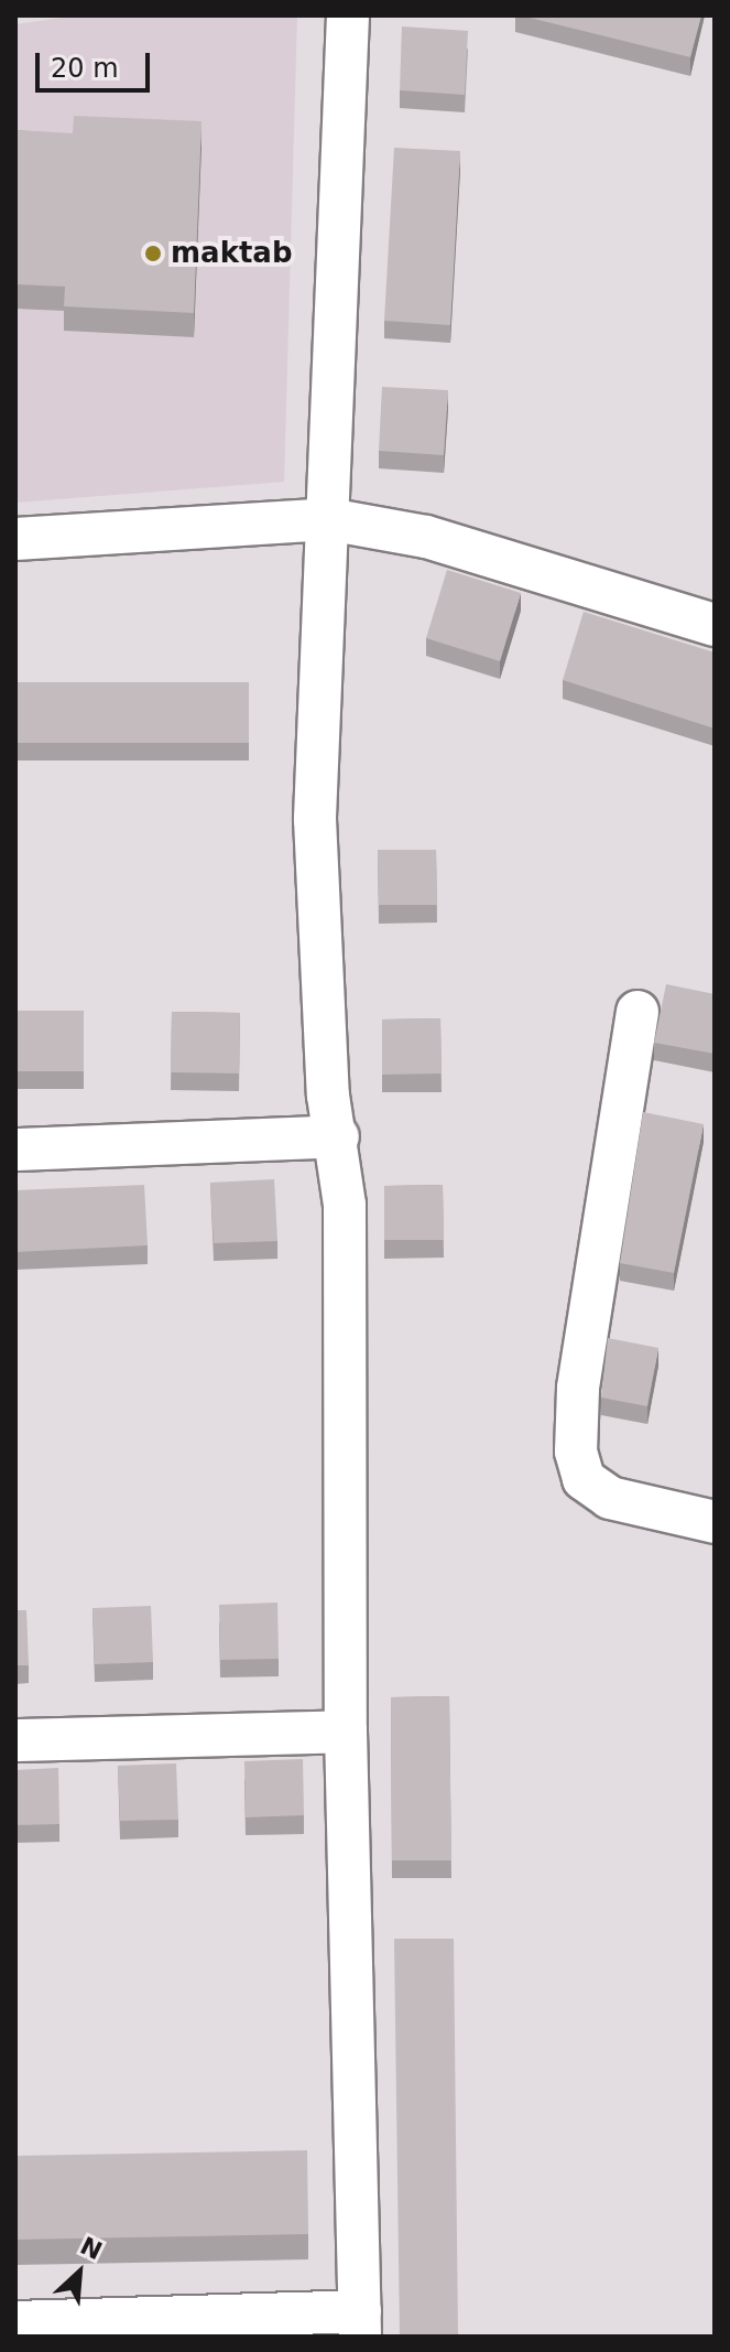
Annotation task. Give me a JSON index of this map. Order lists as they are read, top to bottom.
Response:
{
  "places": ["maktab"],
  "scale_bar": "20 m",
  "north": "top right"
}
